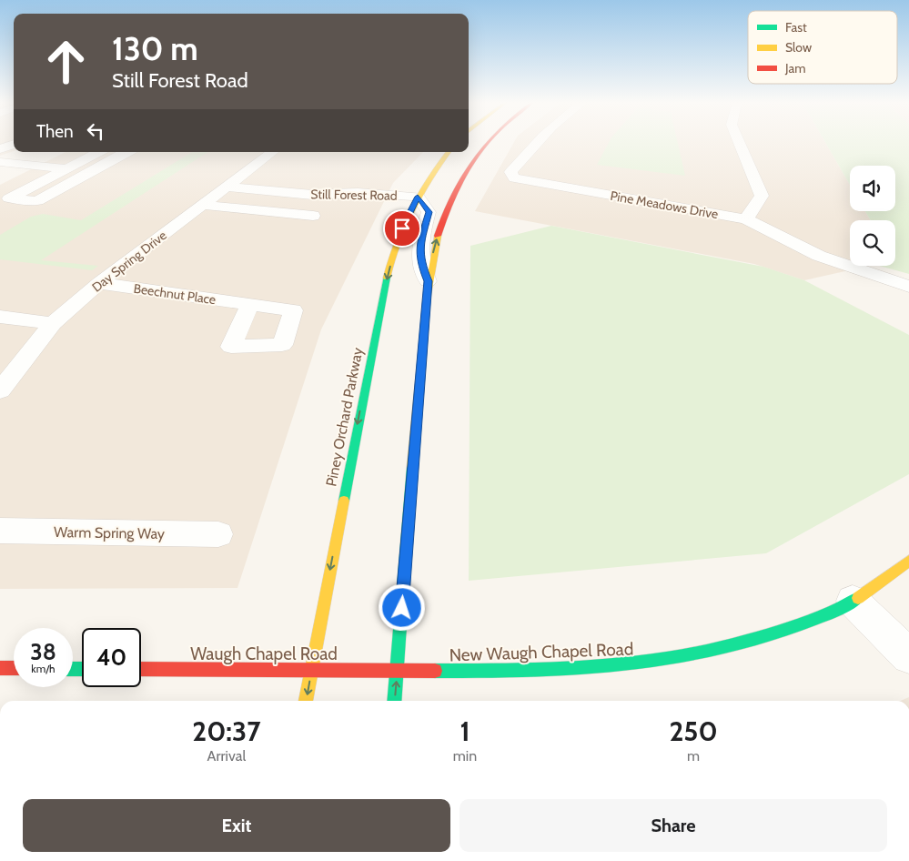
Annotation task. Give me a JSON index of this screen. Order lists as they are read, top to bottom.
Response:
{
  "streets": {
    "street": [
      "Still Forest Road",
      "Pine Meadows Drive",
      "Day Spring Drive",
      "Beechnut Place",
      "Piney Orchard Parkway",
      "Warm Spring Way",
      "New Waugh Chapel Road",
      "Waugh Chapel Road"
    ]
  },
  "crossings": [
    ["Still Forest Road", "Day Spring Drive"],
    ["Still Forest Road", "Piney Orchard Parkway"],
    ["Day Spring Drive", "Beechnut Place"],
    ["Piney Orchard Parkway", "Waugh Chapel Road"],
    ["New Waugh Chapel Road", "Waugh Chapel Road"]
  ],
  "legend": ["Fast", "Slow", "Jam"],
  "page": {
    "turn": ["130 m", "Still Forest Road"],
    "then": "Then",
    "speed": "38 km/h",
    "limit": "40",
    "eta": [
      "20:37",
      "Arrival",
      "1",
      "min",
      "250",
      "m"
    ],
    "buttons": ["Exit", "Share"]
  }
}
